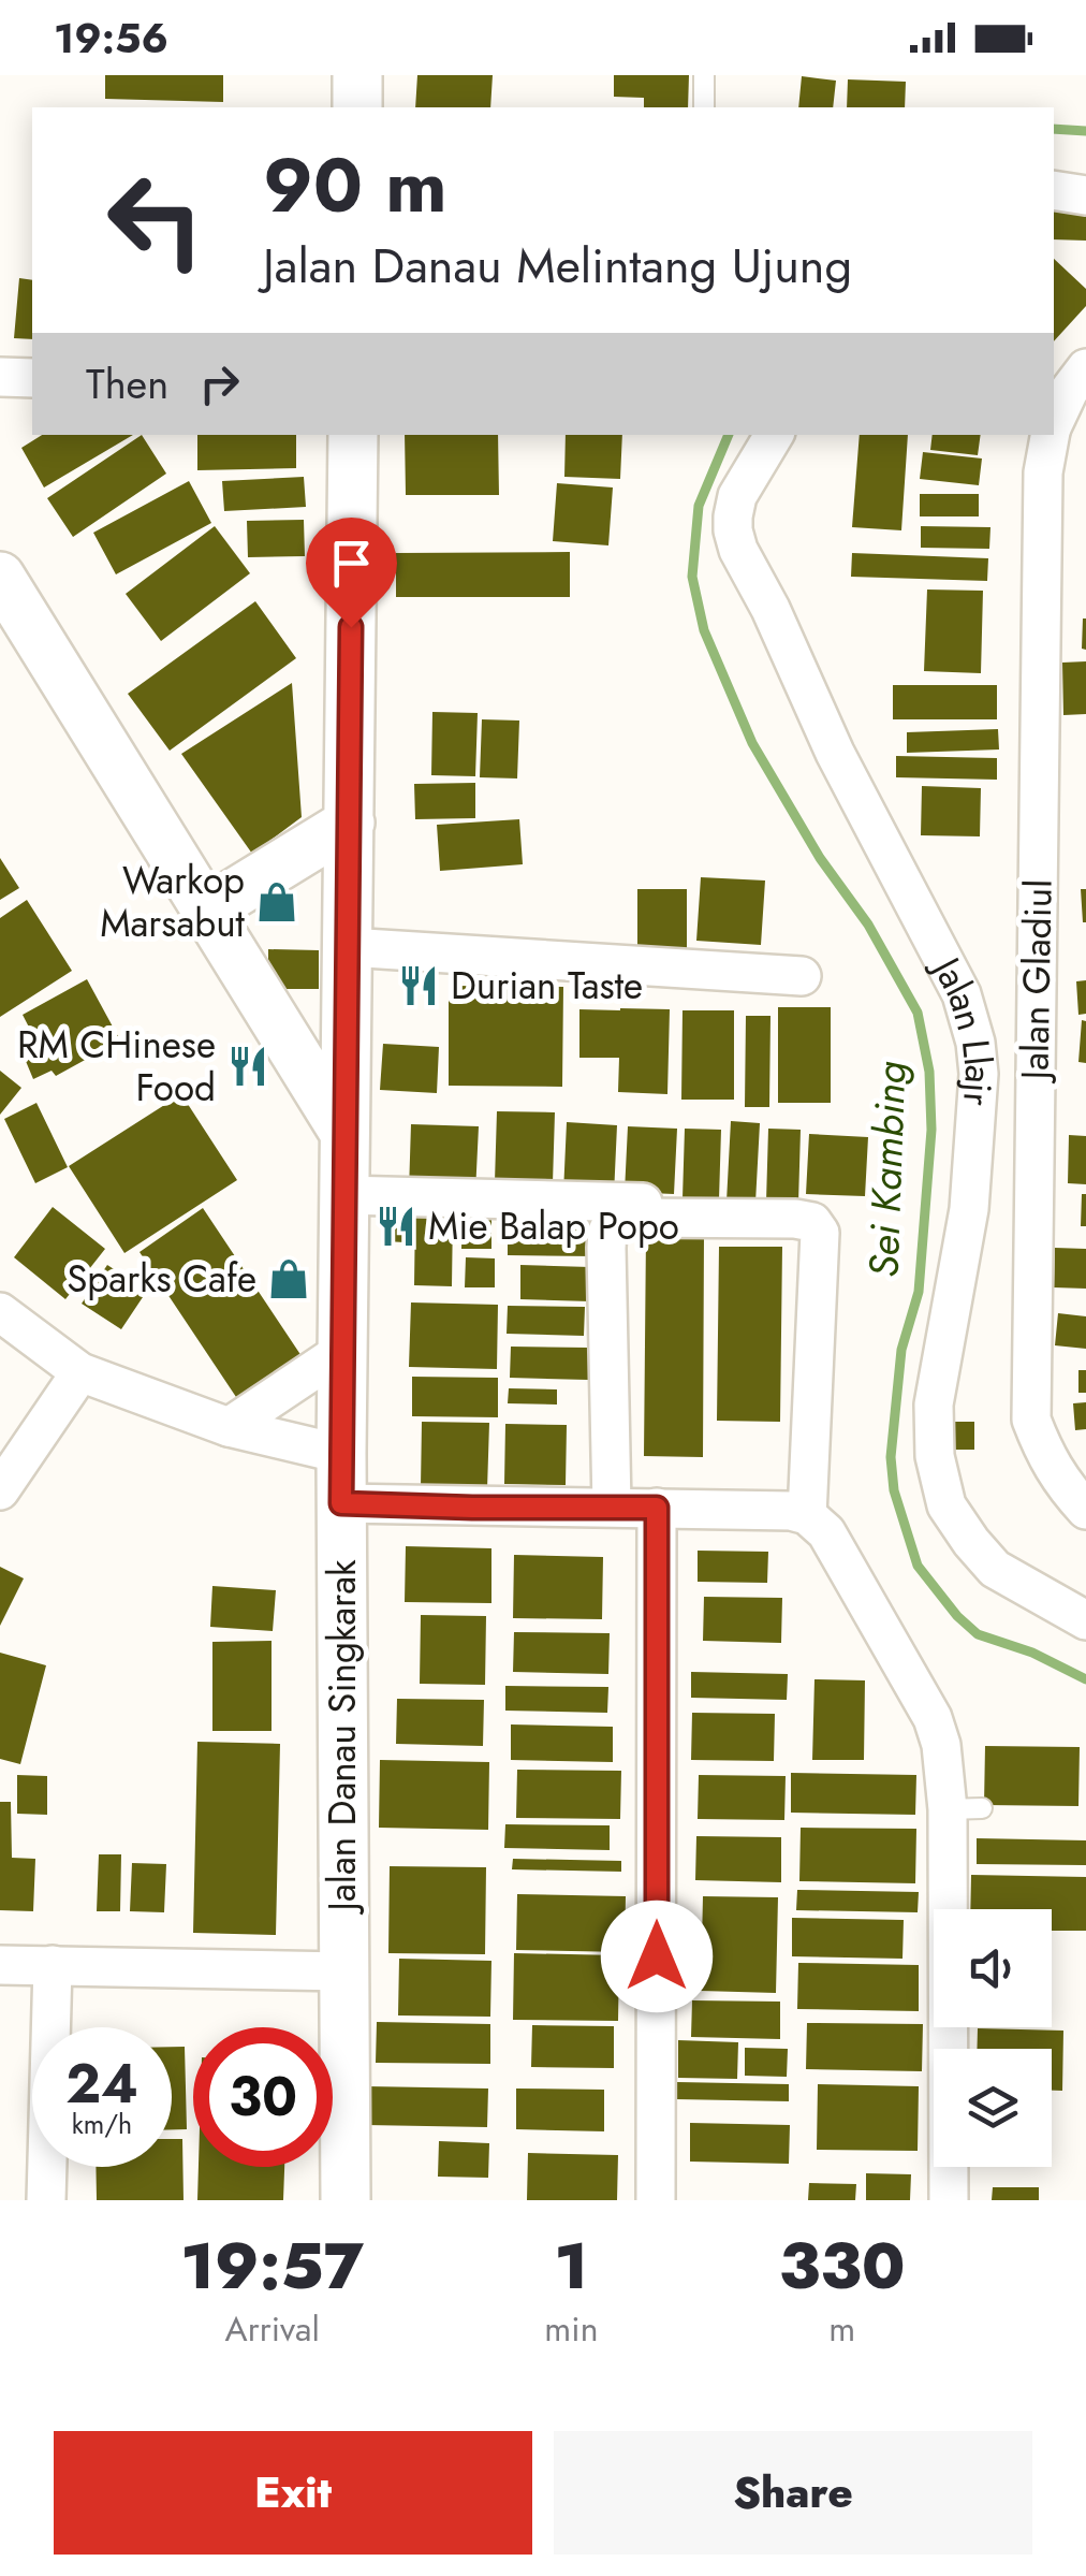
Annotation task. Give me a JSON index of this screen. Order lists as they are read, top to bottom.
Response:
{
  "streets": {
    "street": ["Jalan Gladiul", "Jalan Llajr", "Jalan Danau Singkarak"]
  },
  "water": ["Sei Kambing"],
  "places": {
    "shop": ["Warkop Marsabut", "Sparks Cafe"],
    "restaurant": ["Durian Taste", "RM CHinese Food", "Mie Balap Popo"]
  },
  "page": {
    "status": "19:56",
    "turn": ["90 m", "Jalan Danau Melintang Ujung"],
    "then": "Then",
    "speed": "24 km/h",
    "limit": "30",
    "eta": [
      "19:57",
      "Arrival",
      "1",
      "min",
      "330",
      "m"
    ],
    "buttons": ["Exit", "Share"]
  }
}
